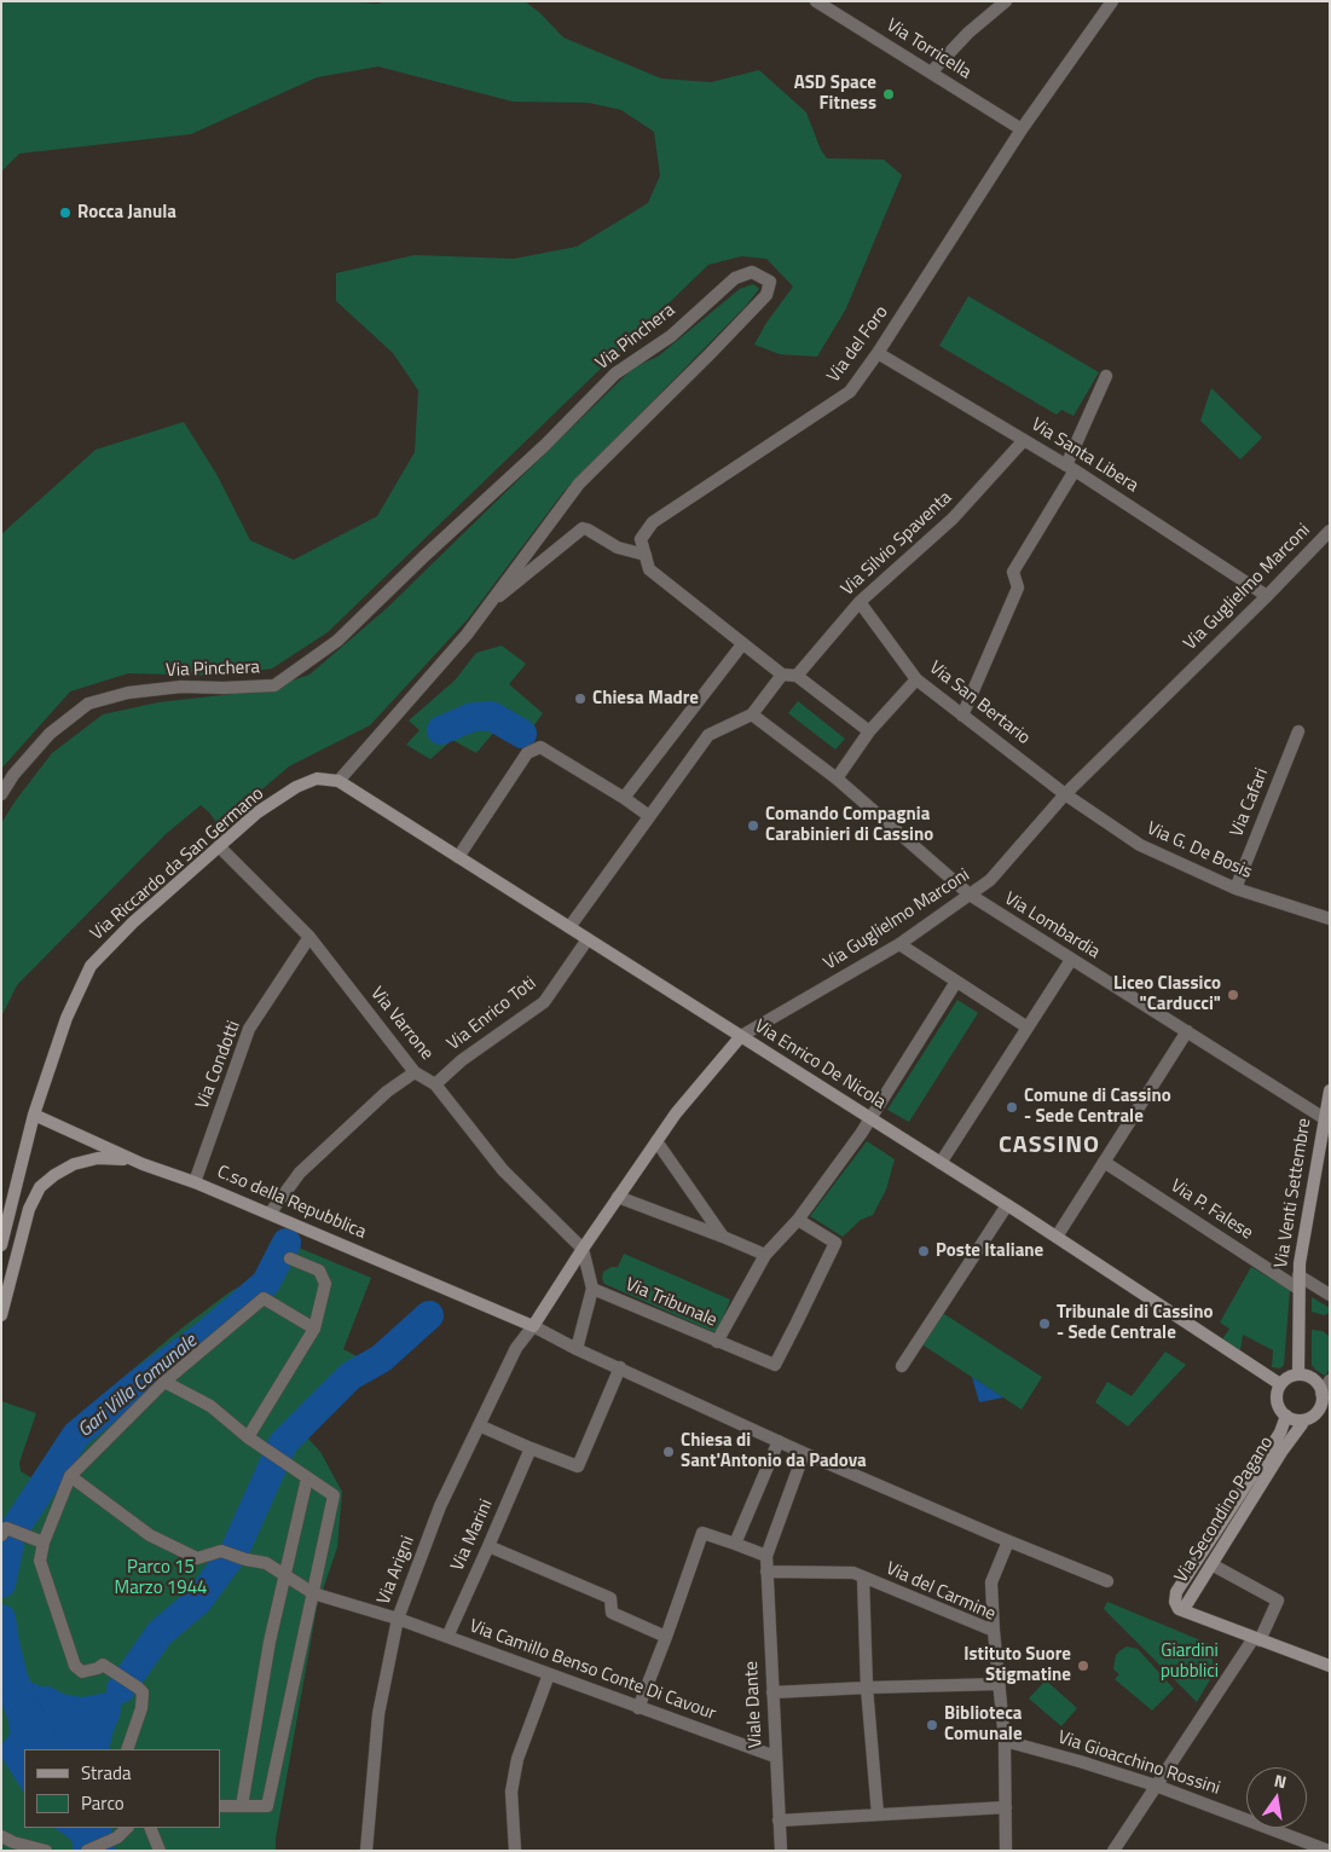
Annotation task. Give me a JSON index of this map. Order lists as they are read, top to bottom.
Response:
{
  "streets": {
    "street": [
      "Via Torricella",
      "Via Pinchera",
      "Via del Foro",
      "Via Santa Libera",
      "Via Silvio Spaventa",
      "Via Guglielmo Marconi",
      "Via San Bertario",
      "Via Cafari",
      "Via G. De Bosis",
      "Via Riccardo da San Germano",
      "Via Lombardia",
      "Via Enrico Toti",
      "Via Varrone",
      "Via Condotti",
      "Via Enrico De Nicola",
      "Via Venti Settembre",
      "C.so della Repubblica",
      "Via P. Falese",
      "Via Tribunale",
      "Via Secondino Pagano",
      "Via Marini",
      "Via Arigni",
      "Via del Carmine",
      "Via Camillo Benso Conte Di Cavour",
      "Viale Dante",
      "Via Gioacchino Rossini"
    ]
  },
  "crossings": [
    ["Via Torricella", "Via del Foro"],
    ["Via Pinchera", "Via Riccardo da San Germano"],
    ["Via Pinchera", "Via Enrico De Nicola"],
    ["Via del Foro", "Via Santa Libera"],
    ["Via Santa Libera", "Via Silvio Spaventa"],
    ["Via Santa Libera", "Via Guglielmo Marconi"],
    ["Via Silvio Spaventa", "Via San Bertario"],
    ["Via Guglielmo Marconi", "Via San Bertario"],
    ["Via Guglielmo Marconi", "Via G. De Bosis"],
    ["Via Guglielmo Marconi", "Via Lombardia"],
    ["Via Guglielmo Marconi", "Via Varrone"],
    ["Via Guglielmo Marconi", "Via Enrico De Nicola"],
    ["Via Guglielmo Marconi", "C.so della Repubblica"],
    ["Via Guglielmo Marconi", "Via Arigni"],
    ["Via San Bertario", "Via G. De Bosis"],
    ["Via Cafari", "Via G. De Bosis"],
    ["Via Riccardo da San Germano", "Via Varrone"],
    ["Via Riccardo da San Germano", "Via Enrico De Nicola"],
    ["Via Riccardo da San Germano", "C.so della Repubblica"],
    ["Via Lombardia", "Via Venti Settembre"],
    ["Via Enrico Toti", "Via Varrone"],
    ["Via Enrico Toti", "Via Enrico De Nicola"],
    ["Via Varrone", "Via Condotti"],
    ["Via Condotti", "C.so della Repubblica"],
    ["Via Enrico De Nicola", "Via Venti Settembre"],
    ["Via Enrico De Nicola", "Via Secondino Pagano"],
    ["Via Venti Settembre", "Via P. Falese"],
    ["Via Venti Settembre", "Via Secondino Pagano"],
    ["C.so della Repubblica", "Via Arigni"],
    ["Via Marini", "Via Camillo Benso Conte Di Cavour"],
    ["Via Arigni", "Via Camillo Benso Conte Di Cavour"],
    ["Via del Carmine", "Viale Dante"],
    ["Via del Carmine", "Via Gioacchino Rossini"],
    ["Via Camillo Benso Conte Di Cavour", "Viale Dante"]
  ],
  "districts": ["CASSINO"],
  "water": ["Gari Villa Comunale"],
  "parks": ["Parco 15 Marzo 1944", "Giardini pubblici"],
  "places": [
    "ASD Space Fitness",
    "Rocca Janula",
    "Chiesa Madre",
    "Comando Compagnia Carabinieri di Cassino",
    "Liceo Classico \"Carducci\"",
    "Comune di Cassino - Sede Centrale",
    "Poste Italiane",
    "Tribunale di Cassino - Sede Centrale",
    "Chiesa di Sant'Antonio da Padova",
    "Istituto Suore Stigmatine",
    "Biblioteca Comunale"
  ],
  "legend": ["Strada", "Parco"],
  "north": "top"
}
